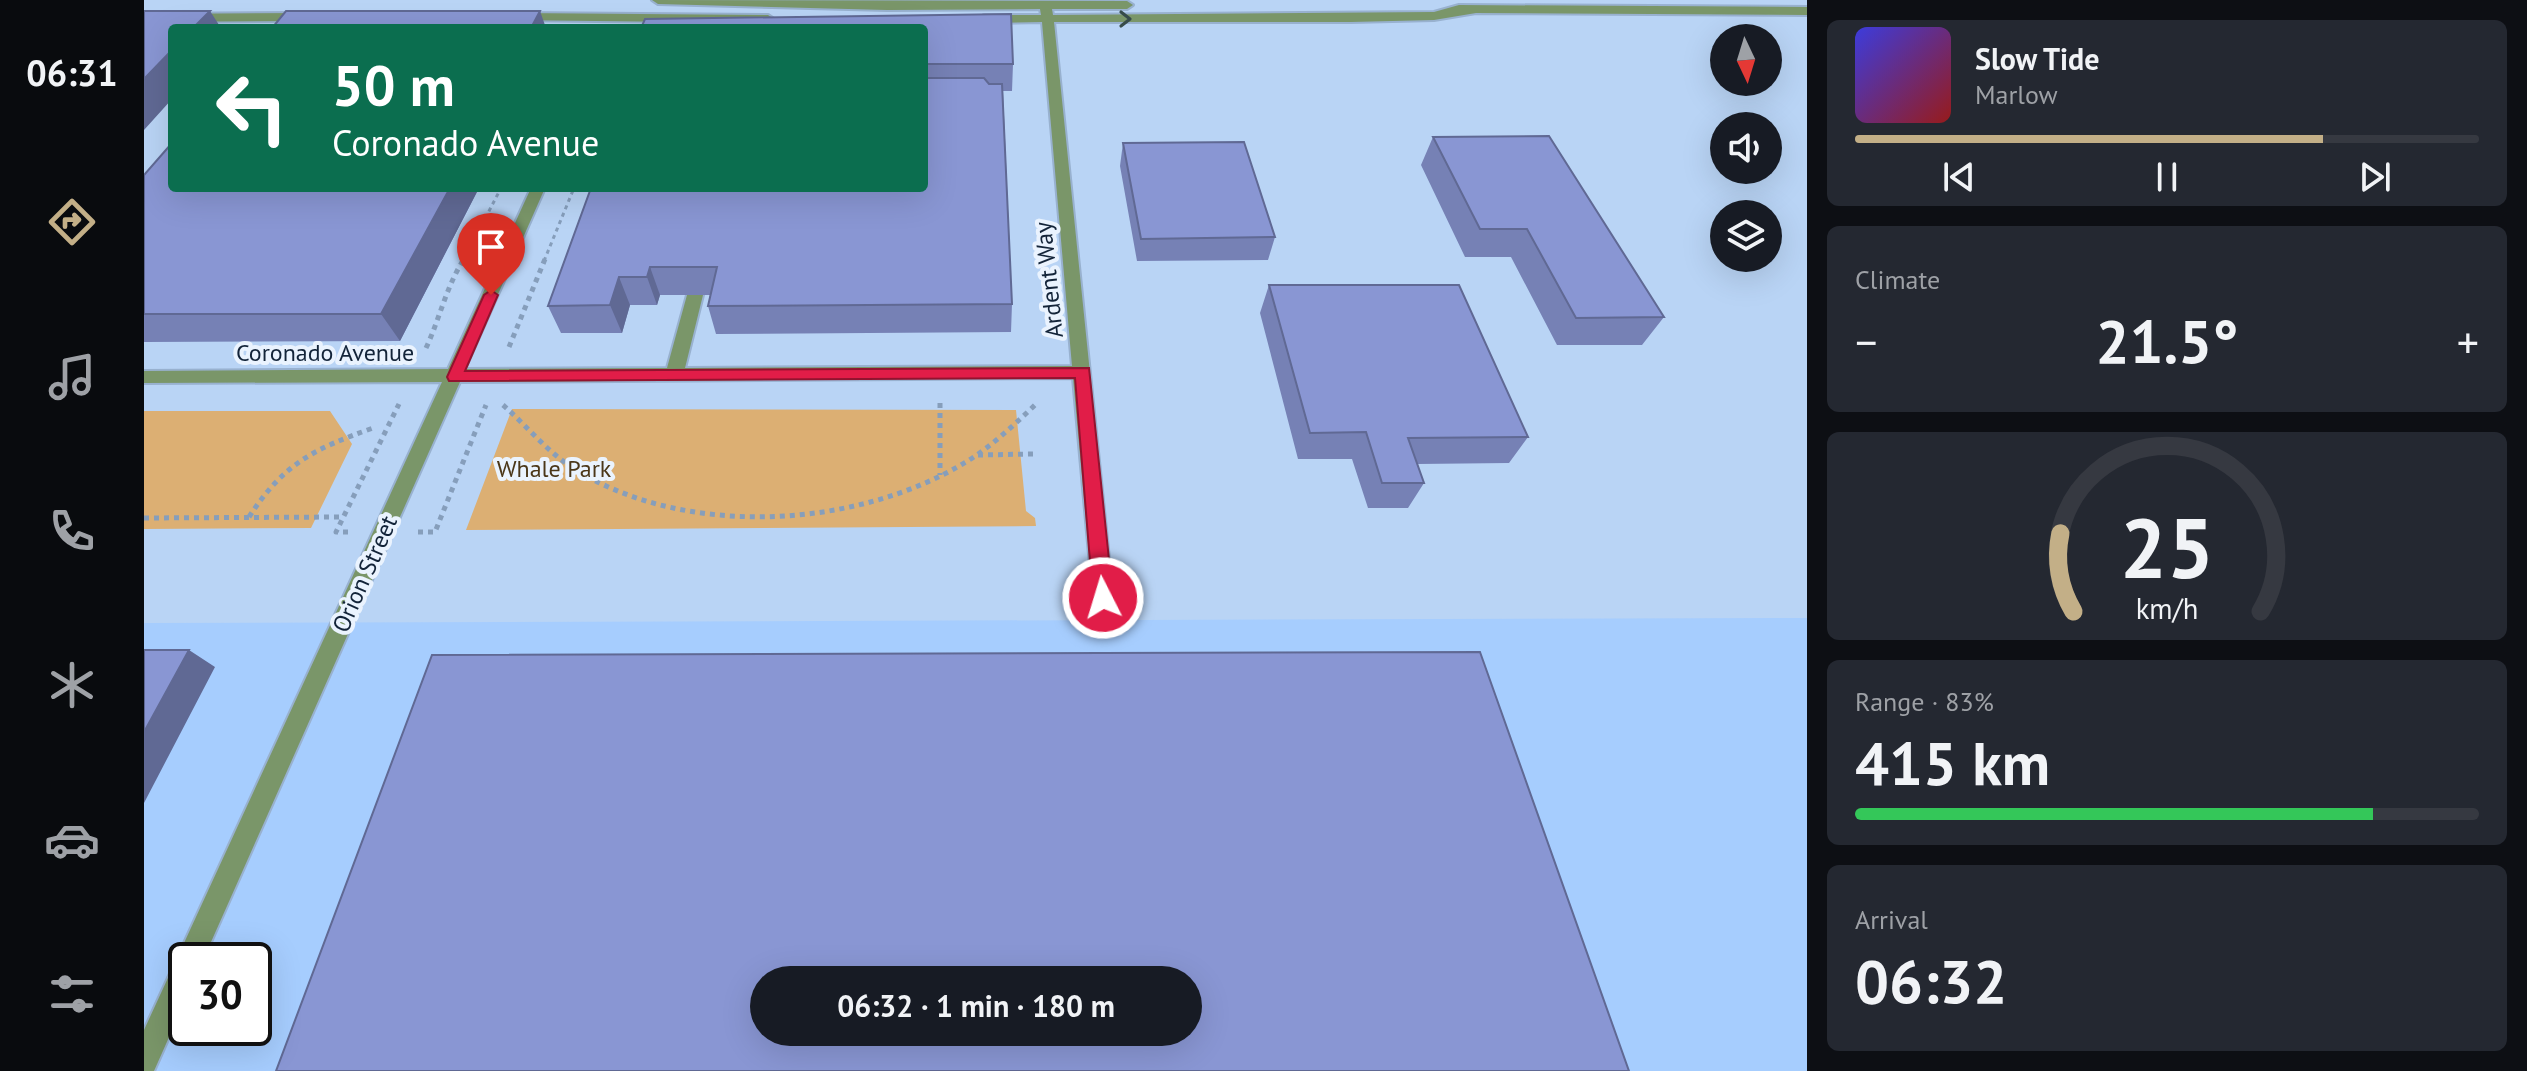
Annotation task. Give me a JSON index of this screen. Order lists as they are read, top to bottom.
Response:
{
  "streets": {
    "street": ["Ardent Way", "Coronado Avenue", "Orion Street"]
  },
  "crossings": [
    ["Ardent Way", "Coronado Avenue"],
    ["Coronado Avenue", "Orion Street"]
  ],
  "parks": ["Whale Park"],
  "north": "bottom",
  "page": {
    "tabs": "06:31",
    "turn": ["50 m", "Coronado Avenue"],
    "song": ["Slow Tide", "Marlow"],
    "tile": [
      "Climate",
      ["Range · 83%", "415 km"],
      ["Arrival", "06:32"]
    ],
    "heat": ["−", "21.5°", "+"],
    "limit": "30",
    "trip": "06:32 · 1 min · 180 m",
    "gauge": ["25", "km/h"]
  }
}
